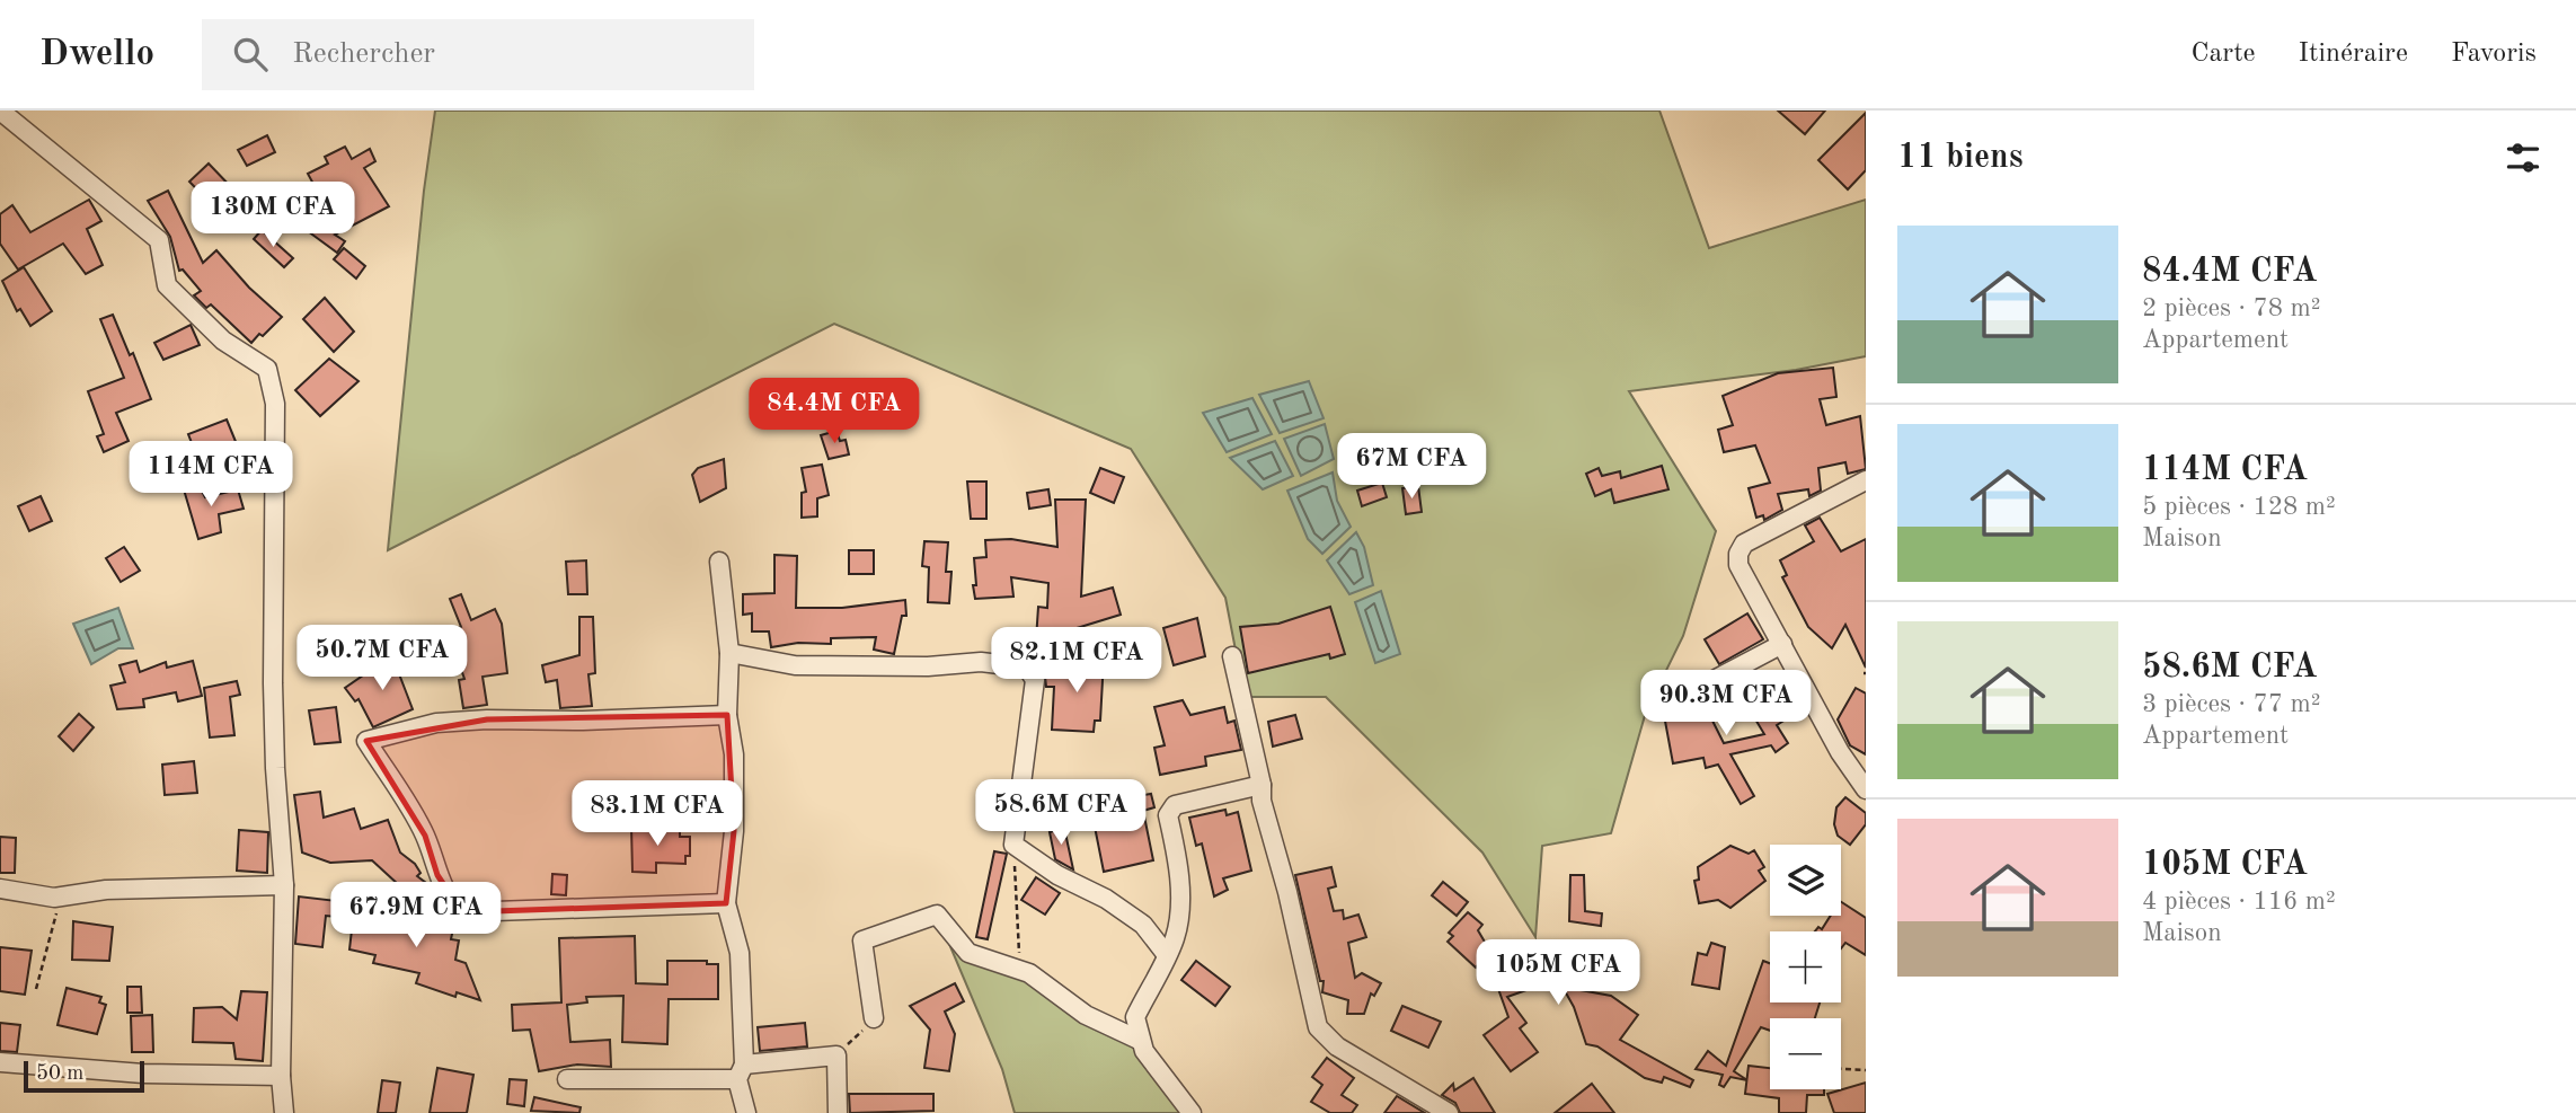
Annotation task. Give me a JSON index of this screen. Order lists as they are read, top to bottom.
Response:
{
  "scale_bar": "50 m",
  "page": {
    "header": "Dwello",
    "search": "Rechercher",
    "nav": ["Carte", "Itinéraire", "Favoris"],
    "heading": "11 biens",
    "price": [
      "130M CFA",
      "84.4M CFA",
      "67M CFA",
      "114M CFA",
      "50.7M CFA",
      "82.1M CFA",
      "90.3M CFA",
      "58.6M CFA",
      "83.1M CFA",
      "67.9M CFA",
      "105M CFA"
    ],
    "list": [
      {
        "name": "84.4M CFA",
        "note": "2 pièces · 78 m² · Appartement"
      },
      {
        "name": "114M CFA",
        "note": "5 pièces · 128 m² · Maison"
      },
      {
        "name": "58.6M CFA",
        "note": "3 pièces · 77 m² · Appartement"
      },
      {
        "name": "105M CFA",
        "note": "4 pièces · 116 m² · Maison"
      }
    ],
    "map_buttons": ["+", "−"],
    "scale": "50 m"
  }
}
